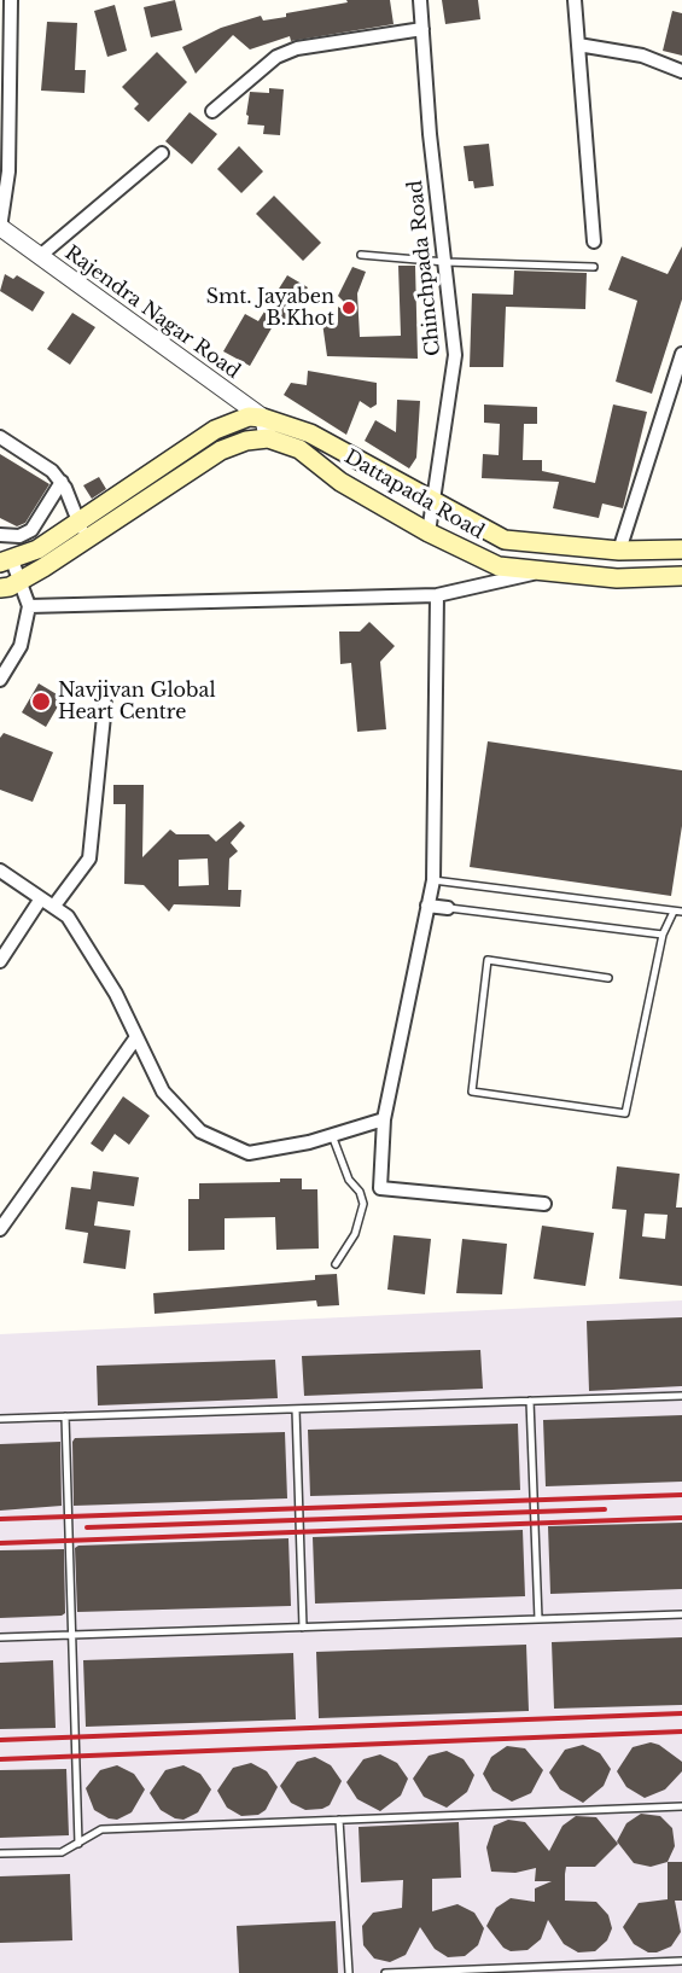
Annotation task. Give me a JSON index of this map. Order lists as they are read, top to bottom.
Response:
{
  "streets": {
    "main road": ["Dattapada Road"],
    "street": ["Chinchpada Road", "Rajendra Nagar Road"]
  },
  "crossings": [
    ["Chinchpada Road", "Dattapada Road"]
  ],
  "places": ["Smt. Jayaben B.Khot", "Navjivan Global Heart Centre"]
}
